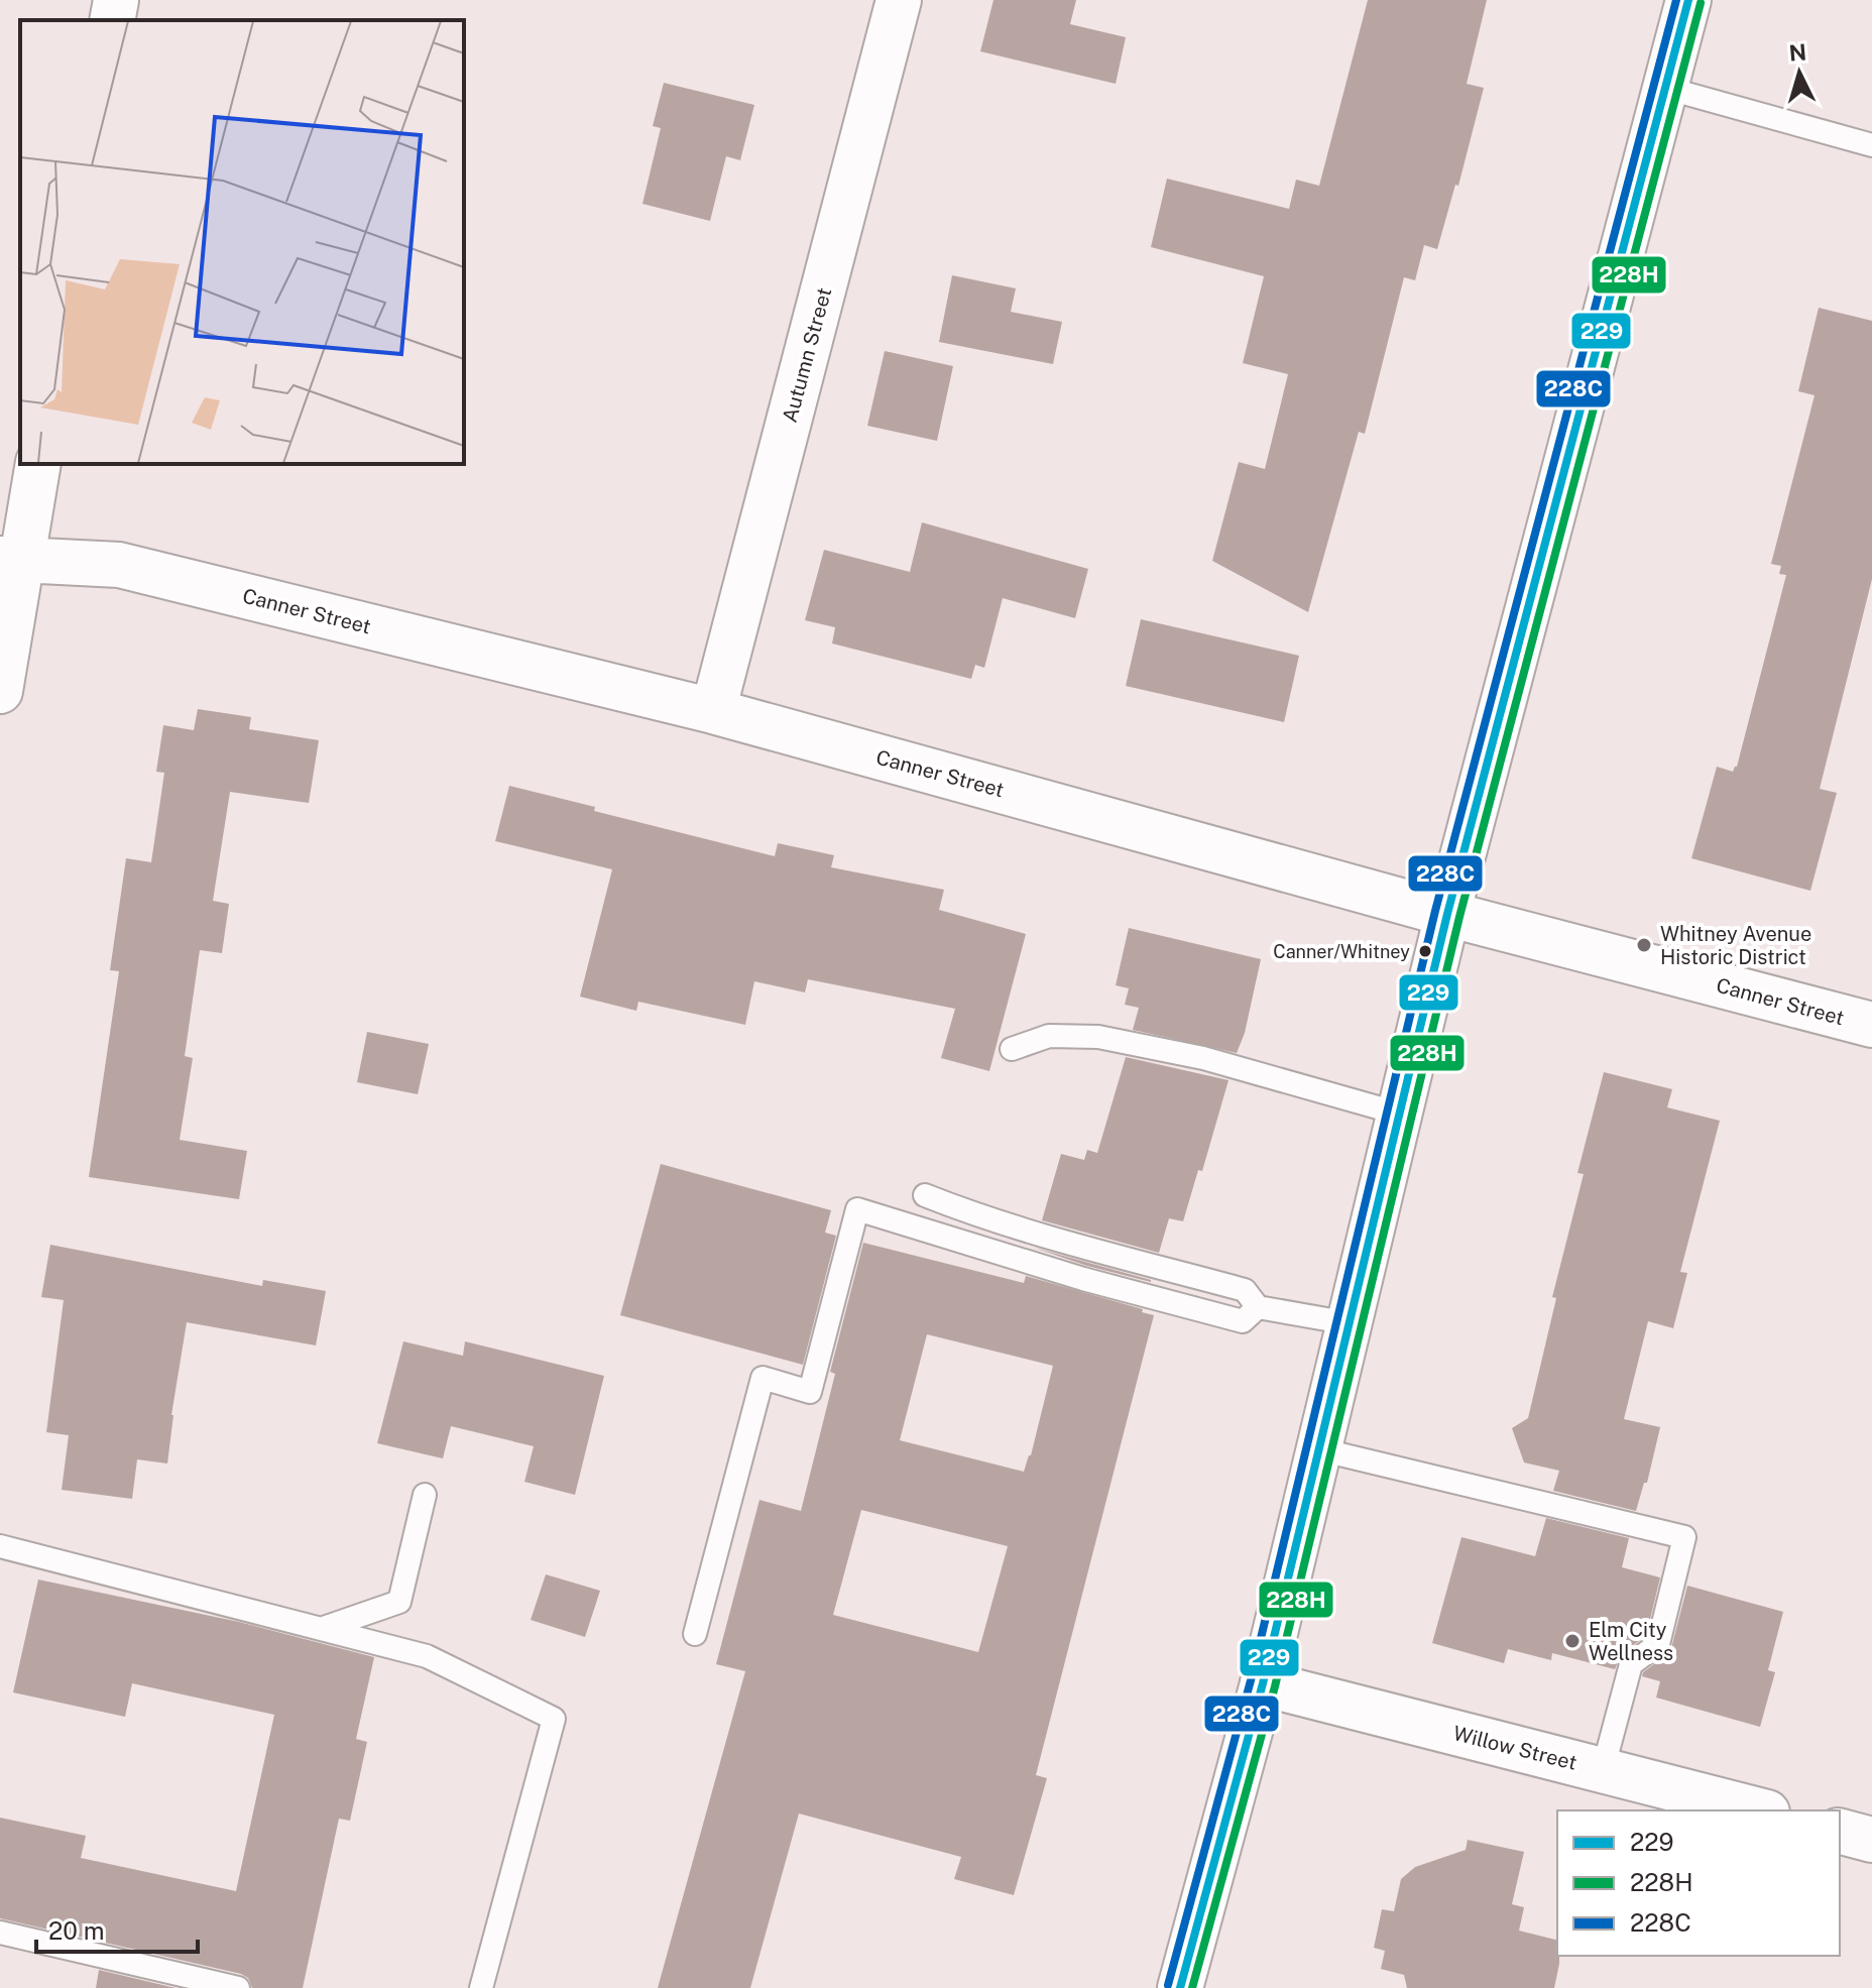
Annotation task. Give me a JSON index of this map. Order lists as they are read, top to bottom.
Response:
{
  "streets": {
    "street": ["Autumn Street", "Canner Street", "Willow Street"]
  },
  "crossings": [
    ["Autumn Street", "Canner Street"]
  ],
  "places": ["Whitney Avenue Historic District", "Canner/Whitney", "Elm City Wellness"],
  "lines": ["transit line 229", "transit line 228C", "transit line 228H"],
  "legend": ["229", "228H", "228C"],
  "scale_bar": "20 m",
  "north": "top"
}
